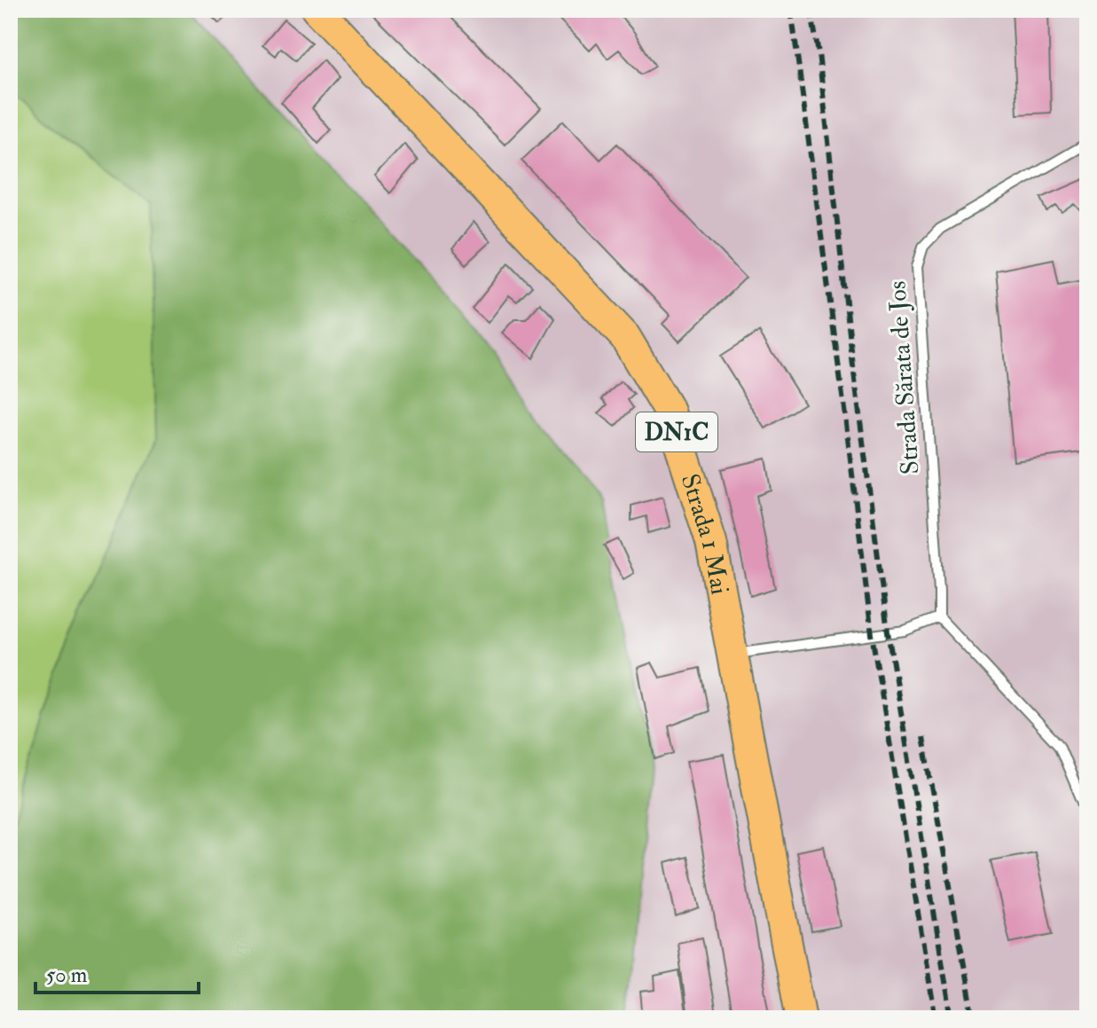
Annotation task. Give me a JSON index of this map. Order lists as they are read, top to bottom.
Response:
{
  "streets": {
    "highway": ["DN1C", "Strada 1 Mai"],
    "lane": ["Strada Sărata de Jos"]
  },
  "scale_bar": "50 m"
}
